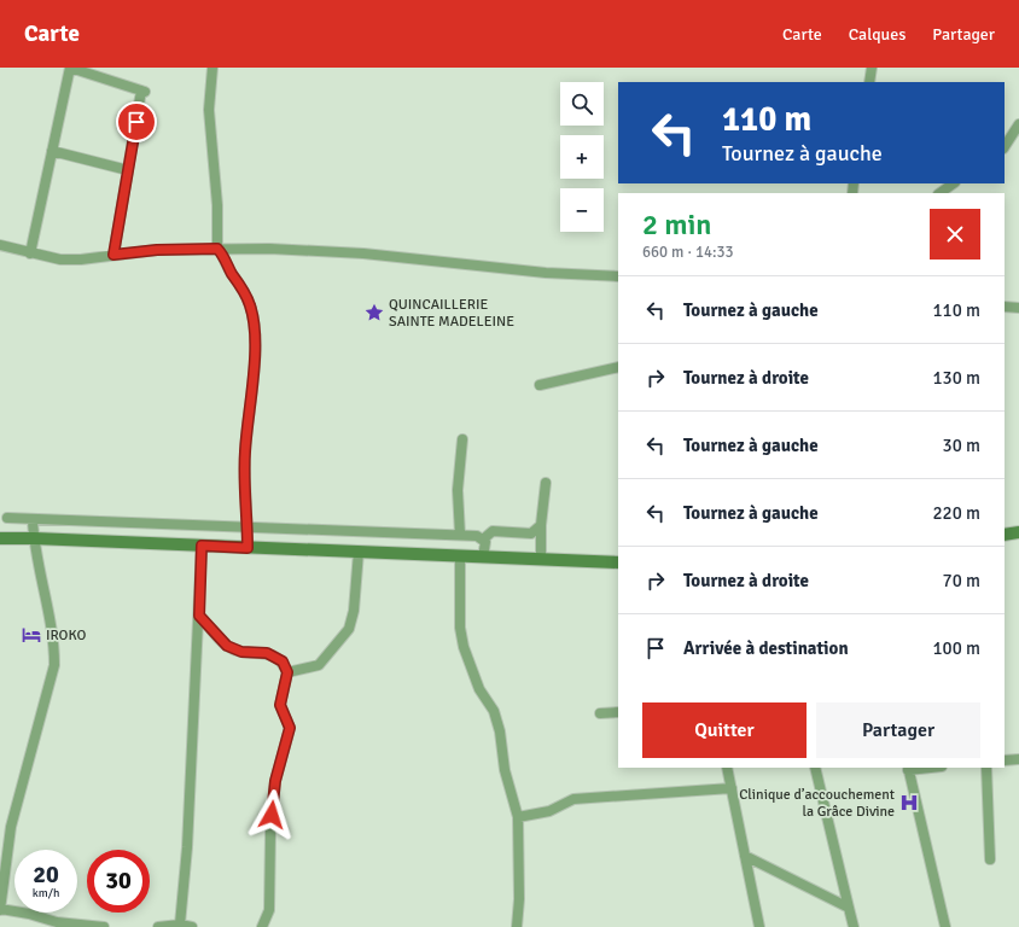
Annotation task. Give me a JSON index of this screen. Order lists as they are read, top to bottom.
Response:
{
  "places": {
    "place": ["QUINCAILLERIE SAINTE MADELEINE"],
    "hotel": ["IROKO"],
    "hospital": ["Clinique d’accouchement la Grâce Divine"]
  },
  "page": {
    "header": "Carte",
    "nav": ["Carte", "Calques", "Partager"],
    "map_buttons": ["+", "−"],
    "turn": ["110 m", "Tournez à gauche"],
    "heading": ["2 min", "660 m · 14:33"],
    "list": [
      {
        "name": "Tournez à gauche",
        "value": "110 m"
      },
      {
        "name": "Tournez à droite",
        "value": "130 m"
      },
      {
        "name": "Tournez à gauche",
        "value": "30 m"
      },
      {
        "name": "Tournez à gauche",
        "value": "220 m"
      },
      {
        "name": "Tournez à droite",
        "value": "70 m"
      },
      {
        "name": "Arrivée à destination",
        "value": "100 m"
      }
    ],
    "buttons": ["Quitter", "Partager"],
    "speed": "20 km/h",
    "limit": "30"
  }
}
